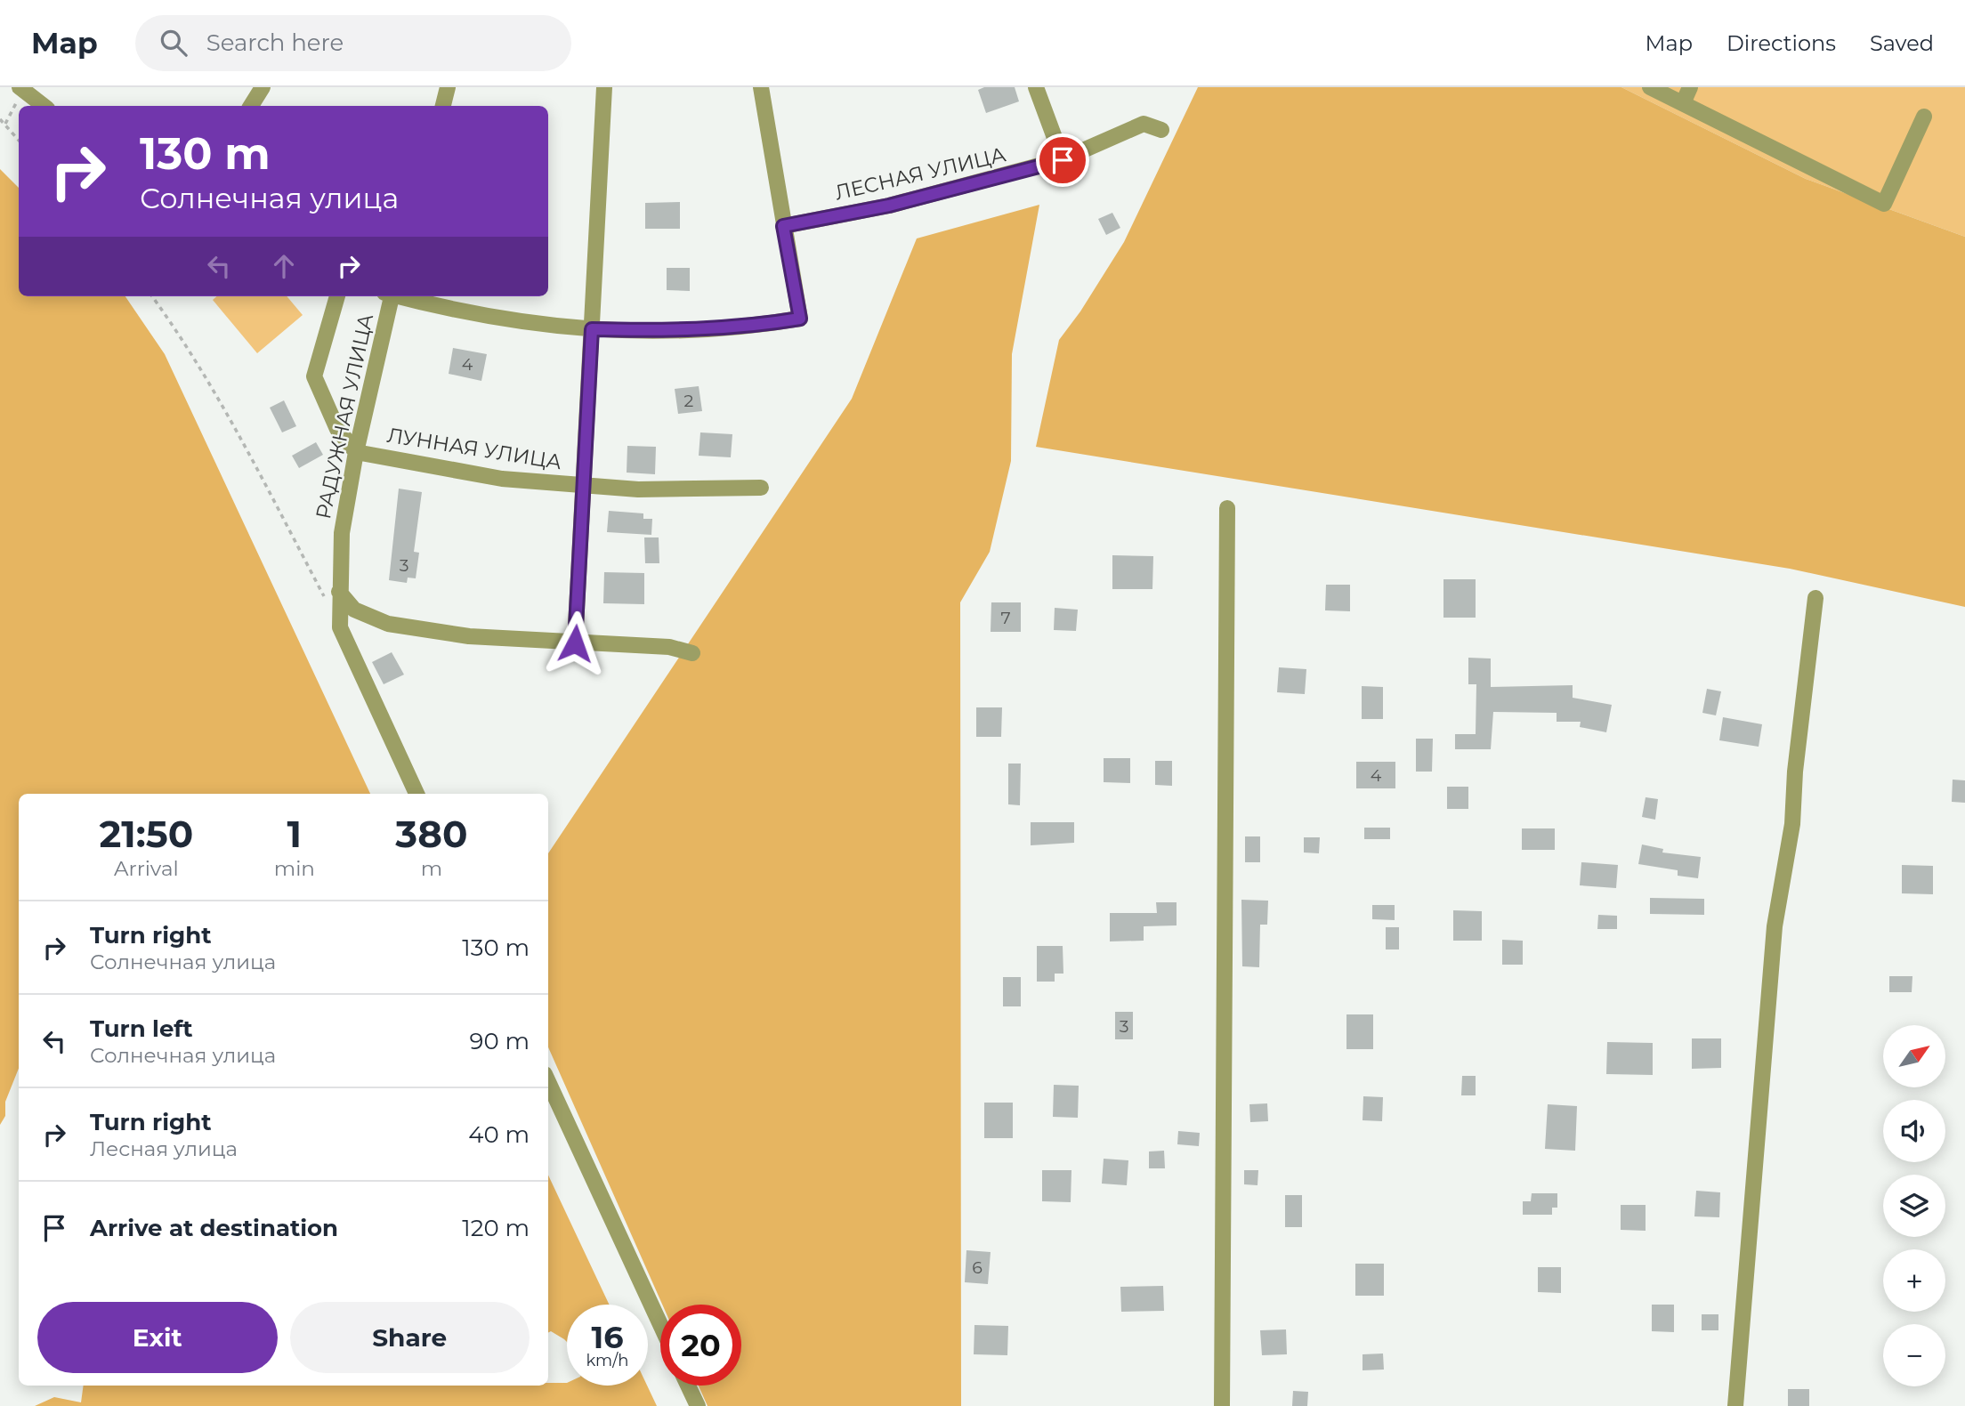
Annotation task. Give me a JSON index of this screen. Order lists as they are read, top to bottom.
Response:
{
  "streets": {
    "street": ["ЛЕСНАЯ УЛИЦА", "РАДУЖНАЯ УЛИЦА", "ЛУННАЯ УЛИЦА"]
  },
  "crossings": [
    ["РАДУЖНАЯ УЛИЦА", "ЛУННАЯ УЛИЦА"]
  ],
  "house_numbers": [
    "4",
    "2",
    "3",
    "7",
    "4",
    "3",
    "6"
  ],
  "north": "top right",
  "page": {
    "header": "Map",
    "search": "Search here",
    "nav": ["Map", "Directions", "Saved"],
    "turn": ["130 m", "Солнечная улица"],
    "eta": [
      "21:50",
      "Arrival",
      "1",
      "min",
      "380",
      "m"
    ],
    "list": [
      {
        "name": "Turn right",
        "note": "Солнечная улица",
        "value": "130 m"
      },
      {
        "name": "Turn left",
        "note": "Солнечная улица",
        "value": "90 m"
      },
      {
        "name": "Turn right",
        "note": "Лесная улица",
        "value": "40 m"
      },
      {
        "name": "Arrive at destination",
        "value": "120 m"
      }
    ],
    "map_buttons": ["+", "−"],
    "buttons": ["Exit", "Share"],
    "speed": "16 km/h",
    "limit": "20"
  }
}
